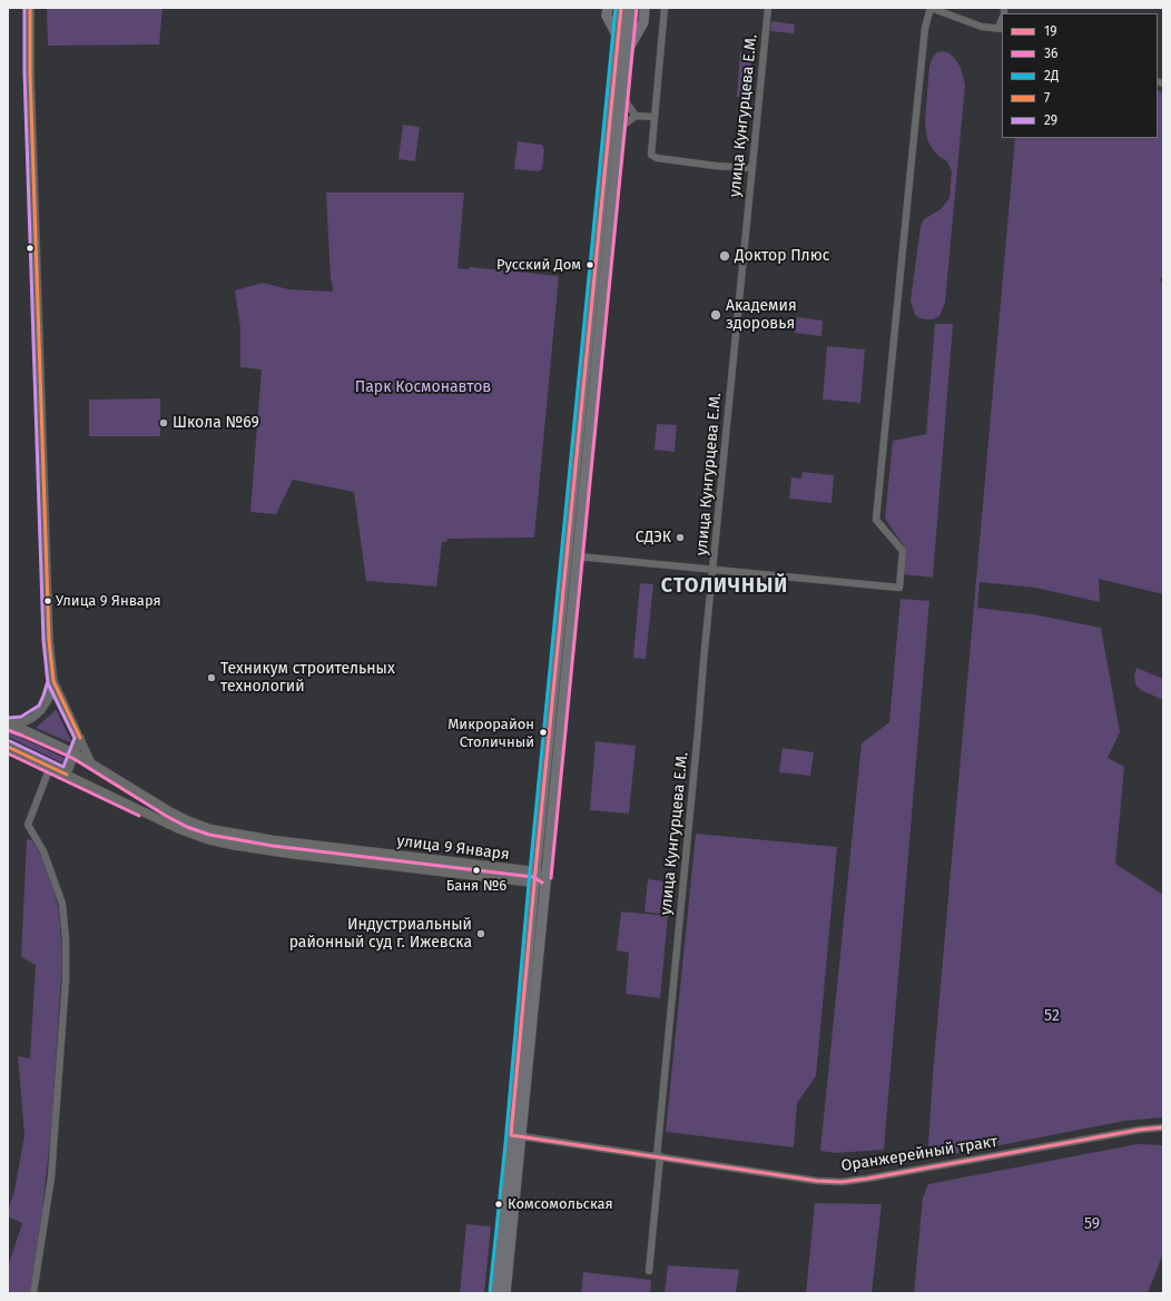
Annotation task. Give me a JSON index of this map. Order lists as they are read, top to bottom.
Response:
{
  "streets": {
    "main road": ["улица 9 Января"],
    "street": ["улица Кунгурцева Е.М.", "Оранжерейный тракт"]
  },
  "crossings": [
    ["улица Кунгурцева Е.М.", "Оранжерейный тракт"]
  ],
  "districts": ["СТОЛИЧНЫЙ"],
  "parks": ["Парк Космонавтов", "52", "59"],
  "places": [
    "Доктор Плюс",
    "Русский Дом",
    "Академия здоровья",
    "Школа №69",
    "СДЭК",
    "Улица 9 Января",
    "Техникум строительных технологий",
    "Микрорайон Столичный",
    "Баня №6",
    "Индустриальный районный суд г. Ижевска",
    "Комсомольская"
  ],
  "lines": [
    "transit line 19",
    "transit line 36",
    "transit line 2Д",
    "transit line 7",
    "transit line 29"
  ],
  "legend": [
    "19",
    "36",
    "2Д",
    "7",
    "29"
  ]
}
